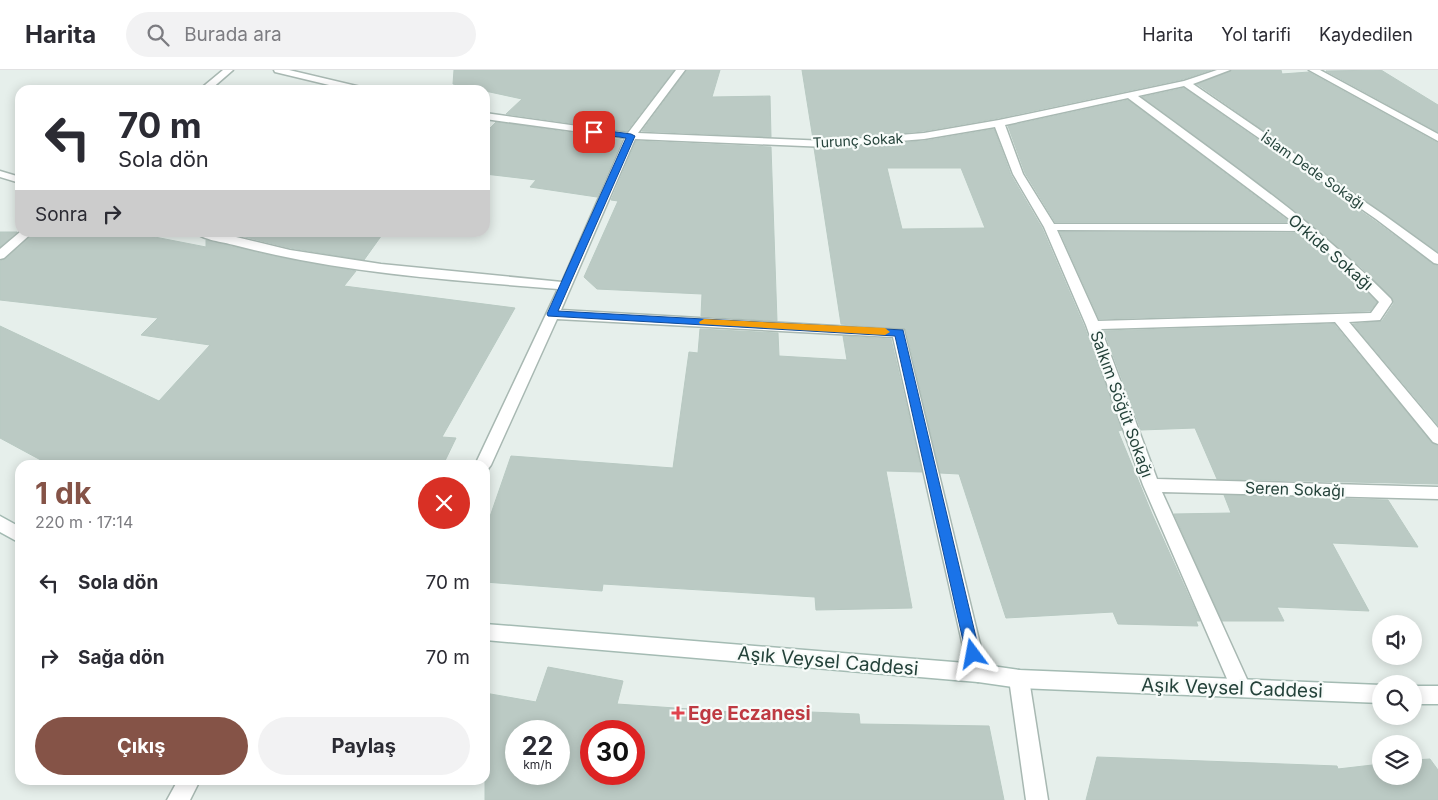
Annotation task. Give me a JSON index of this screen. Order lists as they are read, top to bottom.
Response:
{
  "streets": {
    "street": [
      "Turunç Sokak",
      "İslam Dede Sokağı",
      "Orkide Sokağı",
      "Salkım Söğüt Sokağı",
      "Seren Sokağı",
      "Aşık Veysel Caddesi"
    ]
  },
  "crossings": [
    ["Turunç Sokak", "İslam Dede Sokağı"],
    ["Turunç Sokak", "Orkide Sokağı"],
    ["Turunç Sokak", "Salkım Söğüt Sokağı"],
    ["Orkide Sokağı", "Salkım Söğüt Sokağı"],
    ["Salkım Söğüt Sokağı", "Seren Sokağı"],
    ["Salkım Söğüt Sokağı", "Aşık Veysel Caddesi"]
  ],
  "places": {
    "health": ["Ege Eczanesi"]
  },
  "page": {
    "header": "Harita",
    "search": "Burada ara",
    "nav": ["Harita", "Yol tarifi", "Kaydedilen"],
    "turn": ["70 m", "Sola dön"],
    "then": "Sonra",
    "heading": ["1 dk", "220 m · 17:14"],
    "list": [
      {
        "name": "Sola dön",
        "value": "70 m"
      },
      {
        "name": "Sağa dön",
        "value": "70 m"
      }
    ],
    "buttons": ["Çıkış", "Paylaş"],
    "speed": "22 km/h",
    "limit": "30"
  }
}
